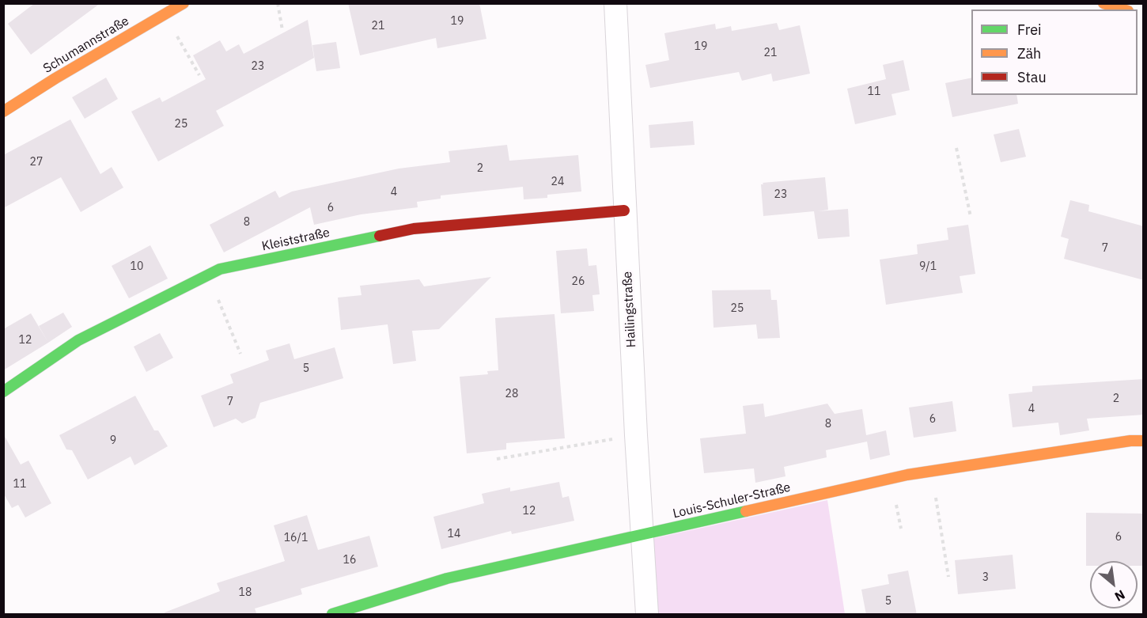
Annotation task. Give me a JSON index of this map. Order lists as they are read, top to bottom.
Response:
{
  "streets": {
    "street": [
      "Schumannstraße",
      "Kleiststraße",
      "Hailingstraße",
      "Louis-Schuler-Straße"
    ]
  },
  "crossings": [
    ["Kleiststraße", "Hailingstraße"],
    ["Hailingstraße", "Louis-Schuler-Straße"]
  ],
  "house_numbers": [
    "19",
    "21",
    "19",
    "21",
    "23",
    "11",
    "25",
    "27",
    "2",
    "24",
    "4",
    "23",
    "6",
    "8",
    "7",
    "10",
    "9/1",
    "26",
    "25",
    "12",
    "5",
    "28",
    "2",
    "7",
    "4",
    "6",
    "8",
    "9",
    "11",
    "12",
    "14",
    "6",
    "16/1",
    "16",
    "3",
    "18",
    "5"
  ],
  "legend": ["Frei", "Zäh", "Stau"],
  "north": "bottom right"
}
